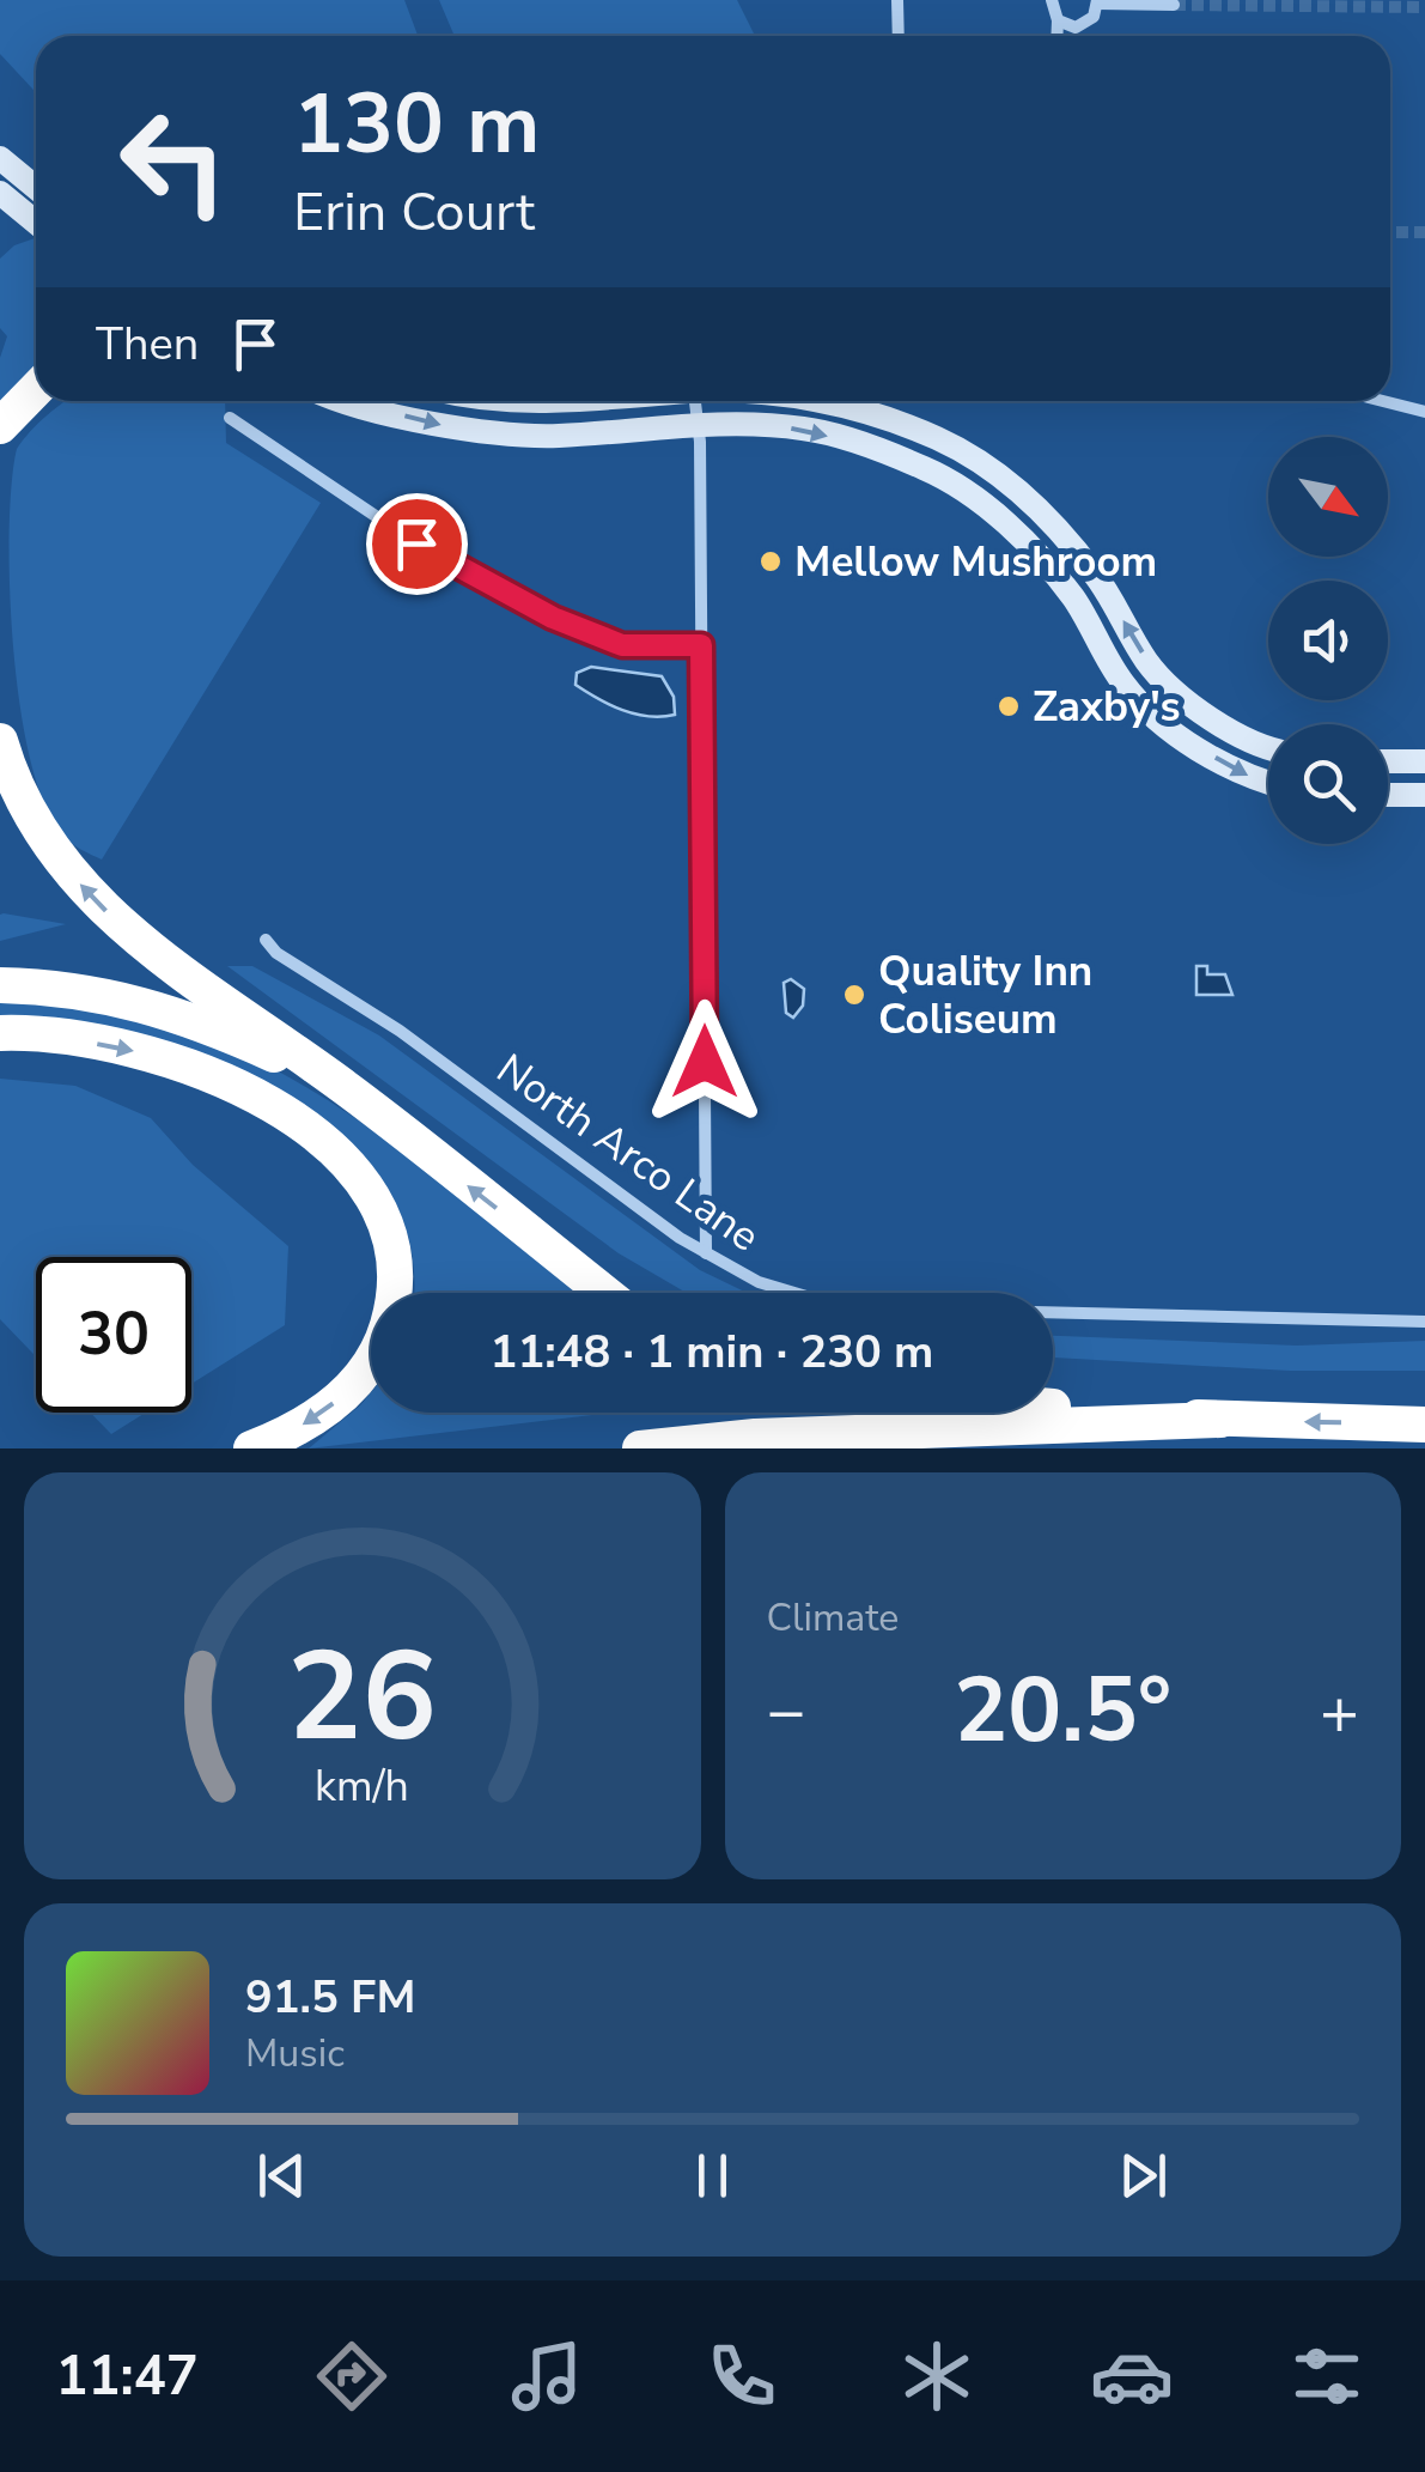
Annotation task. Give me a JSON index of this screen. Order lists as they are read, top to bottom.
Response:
{
  "streets": {
    "street": ["North Arco Lane"]
  },
  "places": ["Mellow Mushroom", "Zaxby's", "Quality Inn Coliseum"],
  "north": "bottom right",
  "page": {
    "turn": ["130 m", "Erin Court"],
    "then": "Then",
    "limit": "30",
    "trip": "11:48 · 1 min · 230 m",
    "tile": "Climate",
    "heat": ["−", "20.5°", "+"],
    "song": ["91.5 FM", "Music"],
    "tabs": "11:47",
    "gauge": ["26", "km/h"]
  }
}
